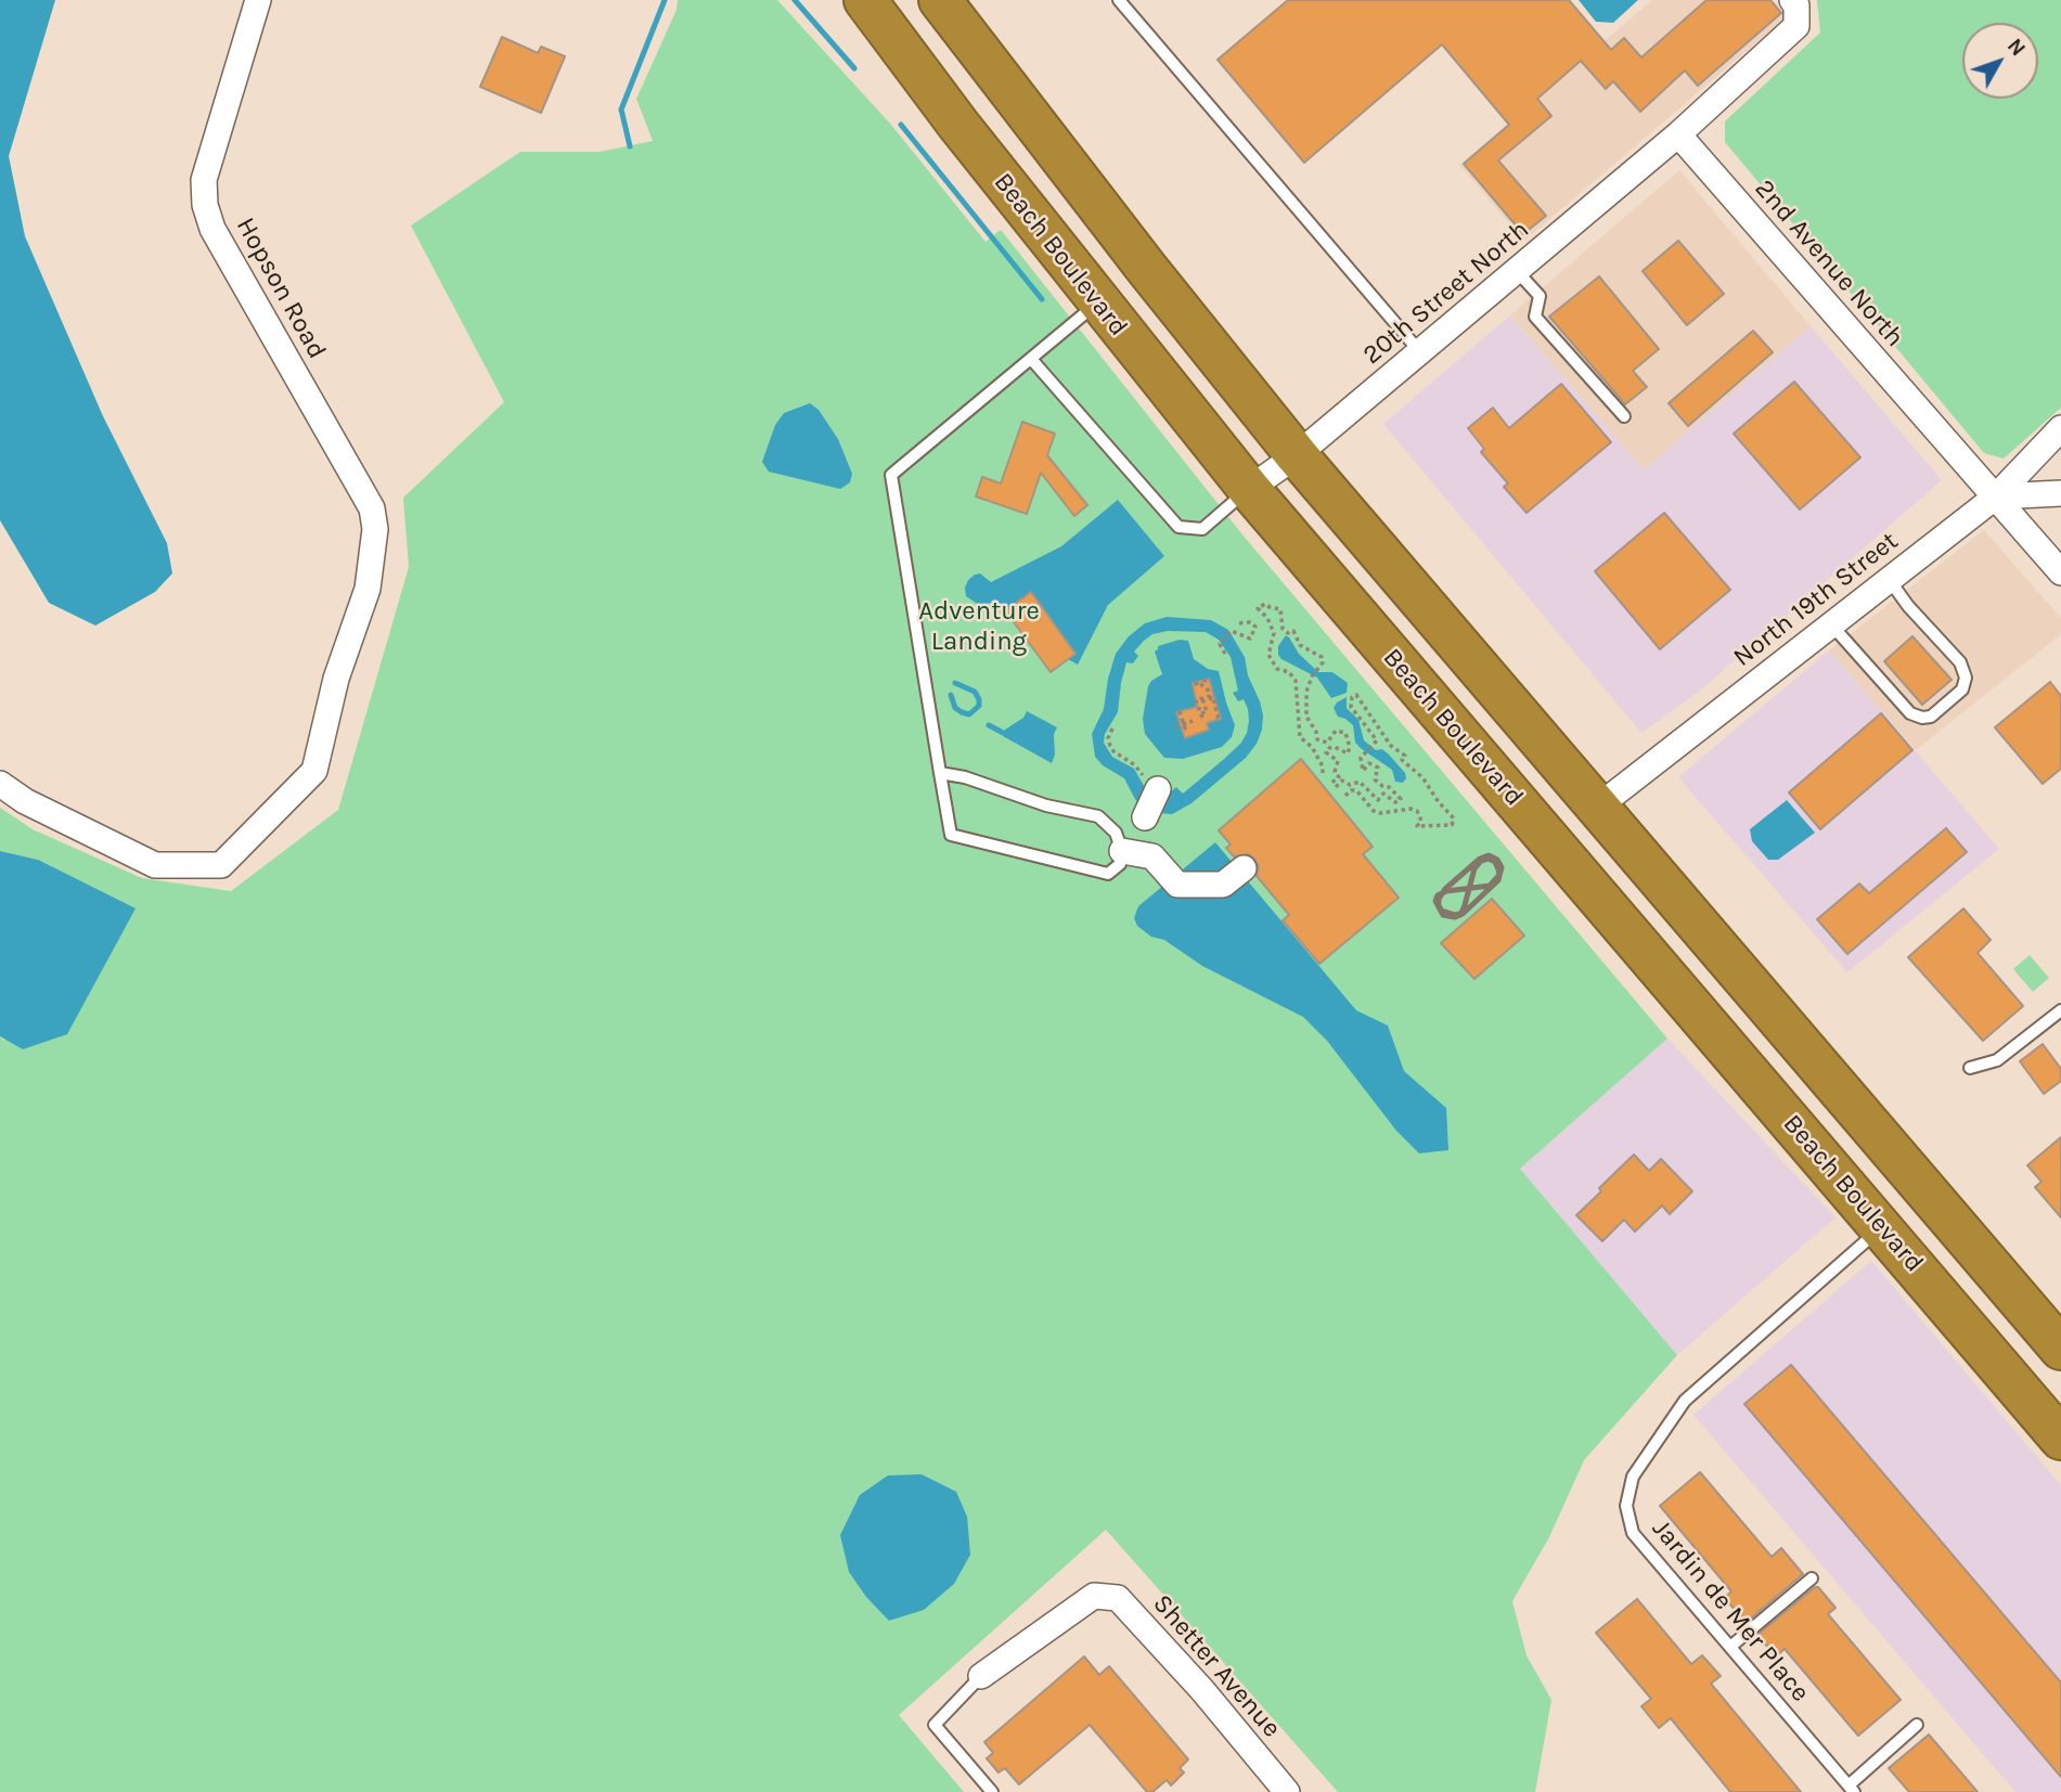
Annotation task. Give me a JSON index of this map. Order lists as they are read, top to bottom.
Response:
{
  "streets": {
    "highway": ["Beach Boulevard"],
    "street": [
      "2nd Avenue North",
      "Hopson Road",
      "20th Street North",
      "North 19th Street",
      "Shetter Avenue"
    ],
    "lane": ["Jardin de Mer Place"]
  },
  "crossings": [
    ["Beach Boulevard", "20th Street North"],
    ["Beach Boulevard", "Jardin de Mer Place"],
    ["2nd Avenue North", "20th Street North"],
    ["2nd Avenue North", "North 19th Street"]
  ],
  "parks": ["Adventure Landing"],
  "north": "top right"
}
